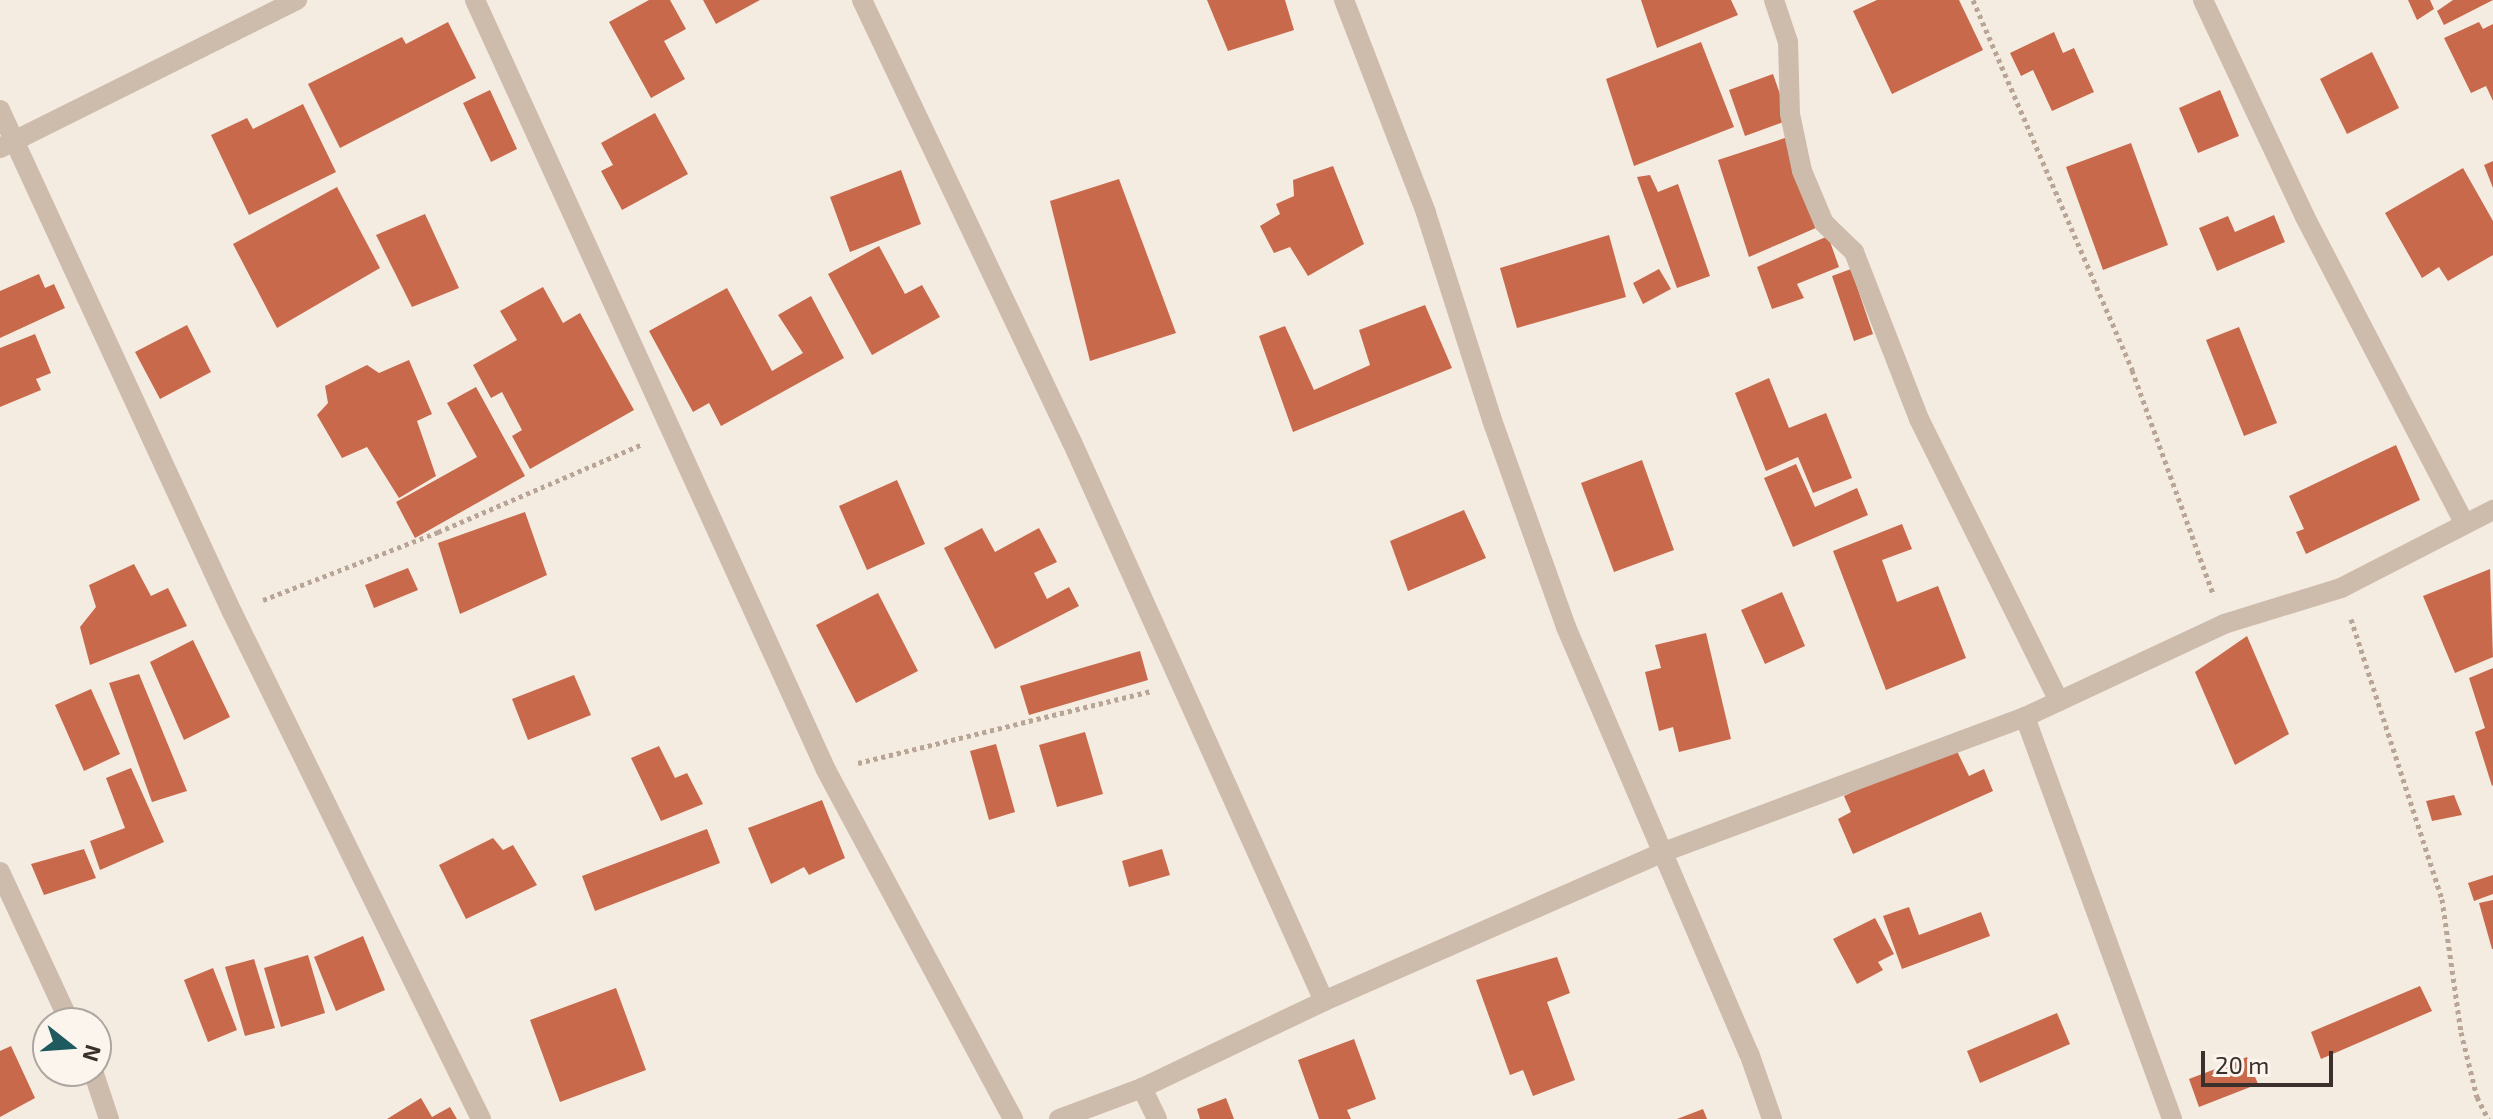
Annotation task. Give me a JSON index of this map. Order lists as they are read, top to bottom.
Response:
{
  "scale_bar": "20 m",
  "north": "right"
}
